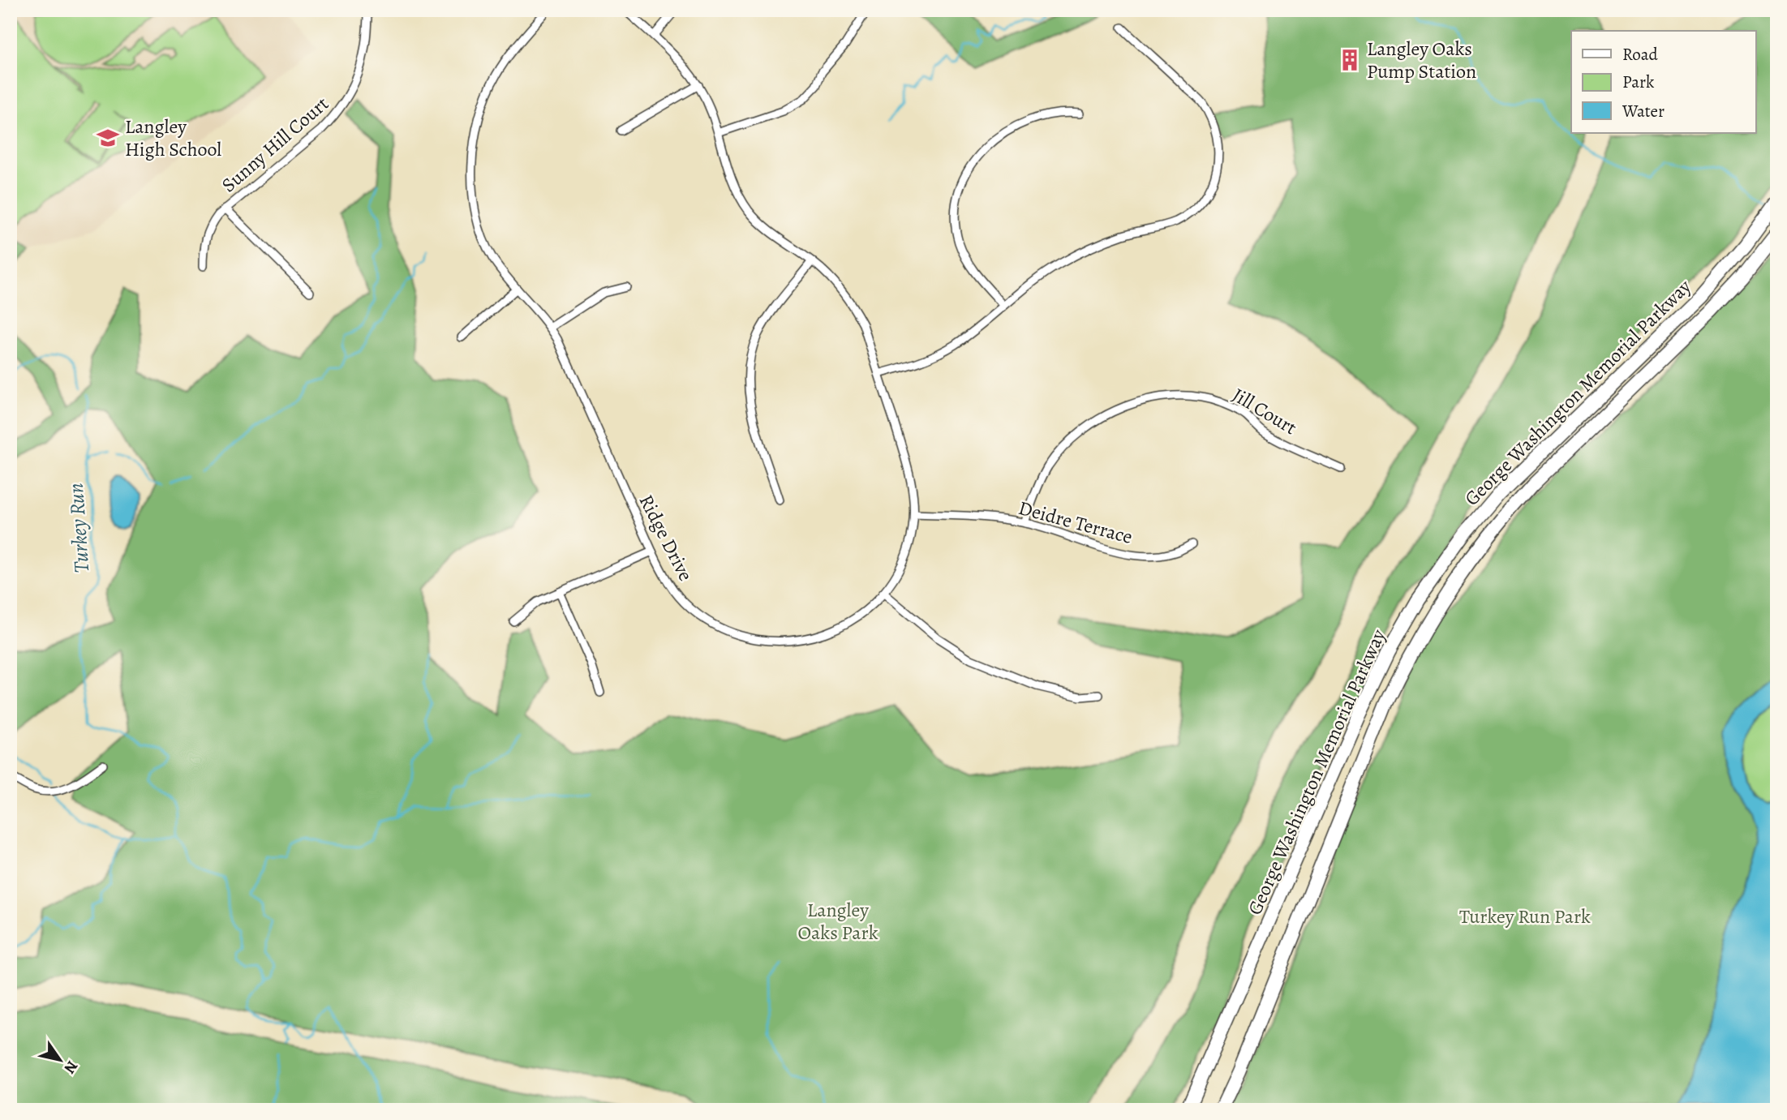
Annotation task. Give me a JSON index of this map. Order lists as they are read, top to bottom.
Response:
{
  "streets": {
    "highway": ["George Washington Memorial Parkway"],
    "street": [
      "Sunny Hill Court",
      "Jill Court",
      "Deidre Terrace",
      "Ridge Drive"
    ]
  },
  "crossings": [
    ["Jill Court", "Deidre Terrace"],
    ["Deidre Terrace", "Ridge Drive"]
  ],
  "water": ["Turkey Run"],
  "parks": ["Langley Oaks Park", "Turkey Run Park"],
  "places": {
    "building": ["Langley Oaks Pump Station"],
    "school or university": ["Langley High School"]
  },
  "legend": ["Road", "Park", "Water"],
  "north": "bottom right"
}
